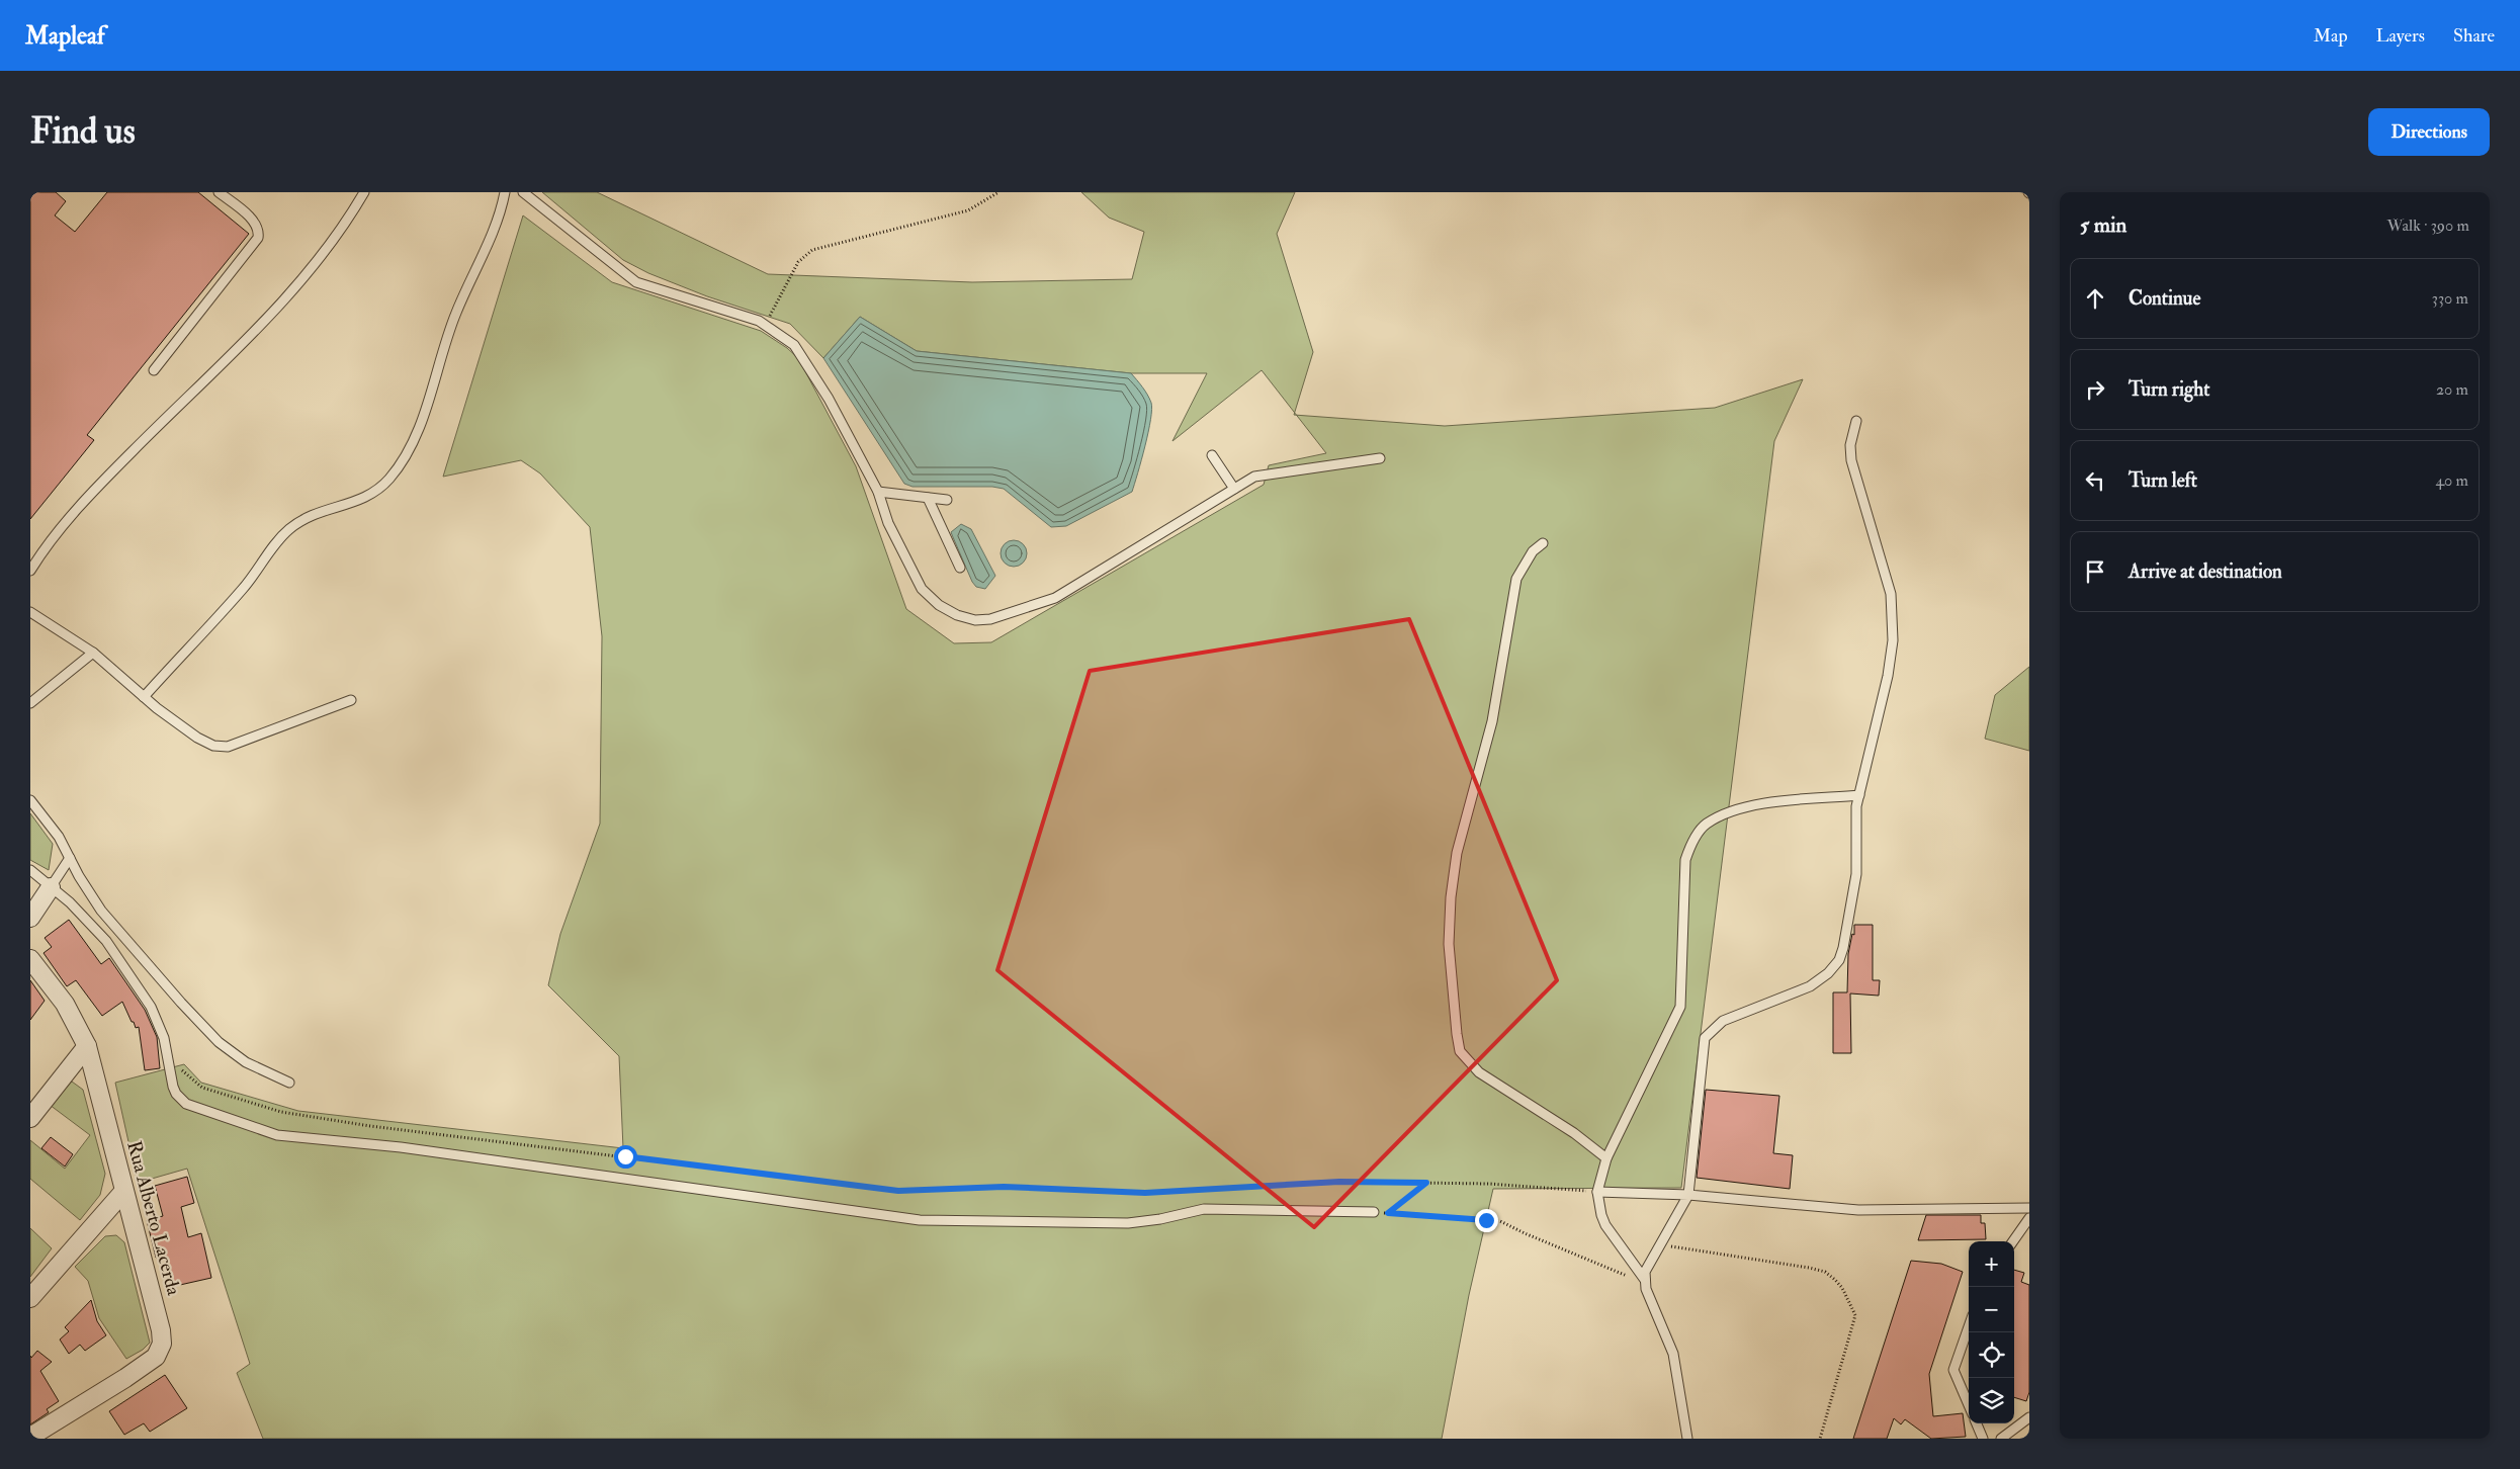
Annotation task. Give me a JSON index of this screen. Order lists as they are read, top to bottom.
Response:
{
  "streets": {
    "street": ["Rua Alberto Lacerda"]
  },
  "page": {
    "header": "Mapleaf",
    "nav": ["Map", "Layers", "Share"],
    "buttons": "Directions",
    "title": "Find us",
    "heading": ["5 min", "Walk · 390 m"],
    "list": [
      ["Continue", "330 m"],
      ["Turn right", "20 m"],
      ["Turn left", "40 m"],
      "Arrive at destination"
    ],
    "map_buttons": ["+", "−"]
  }
}
